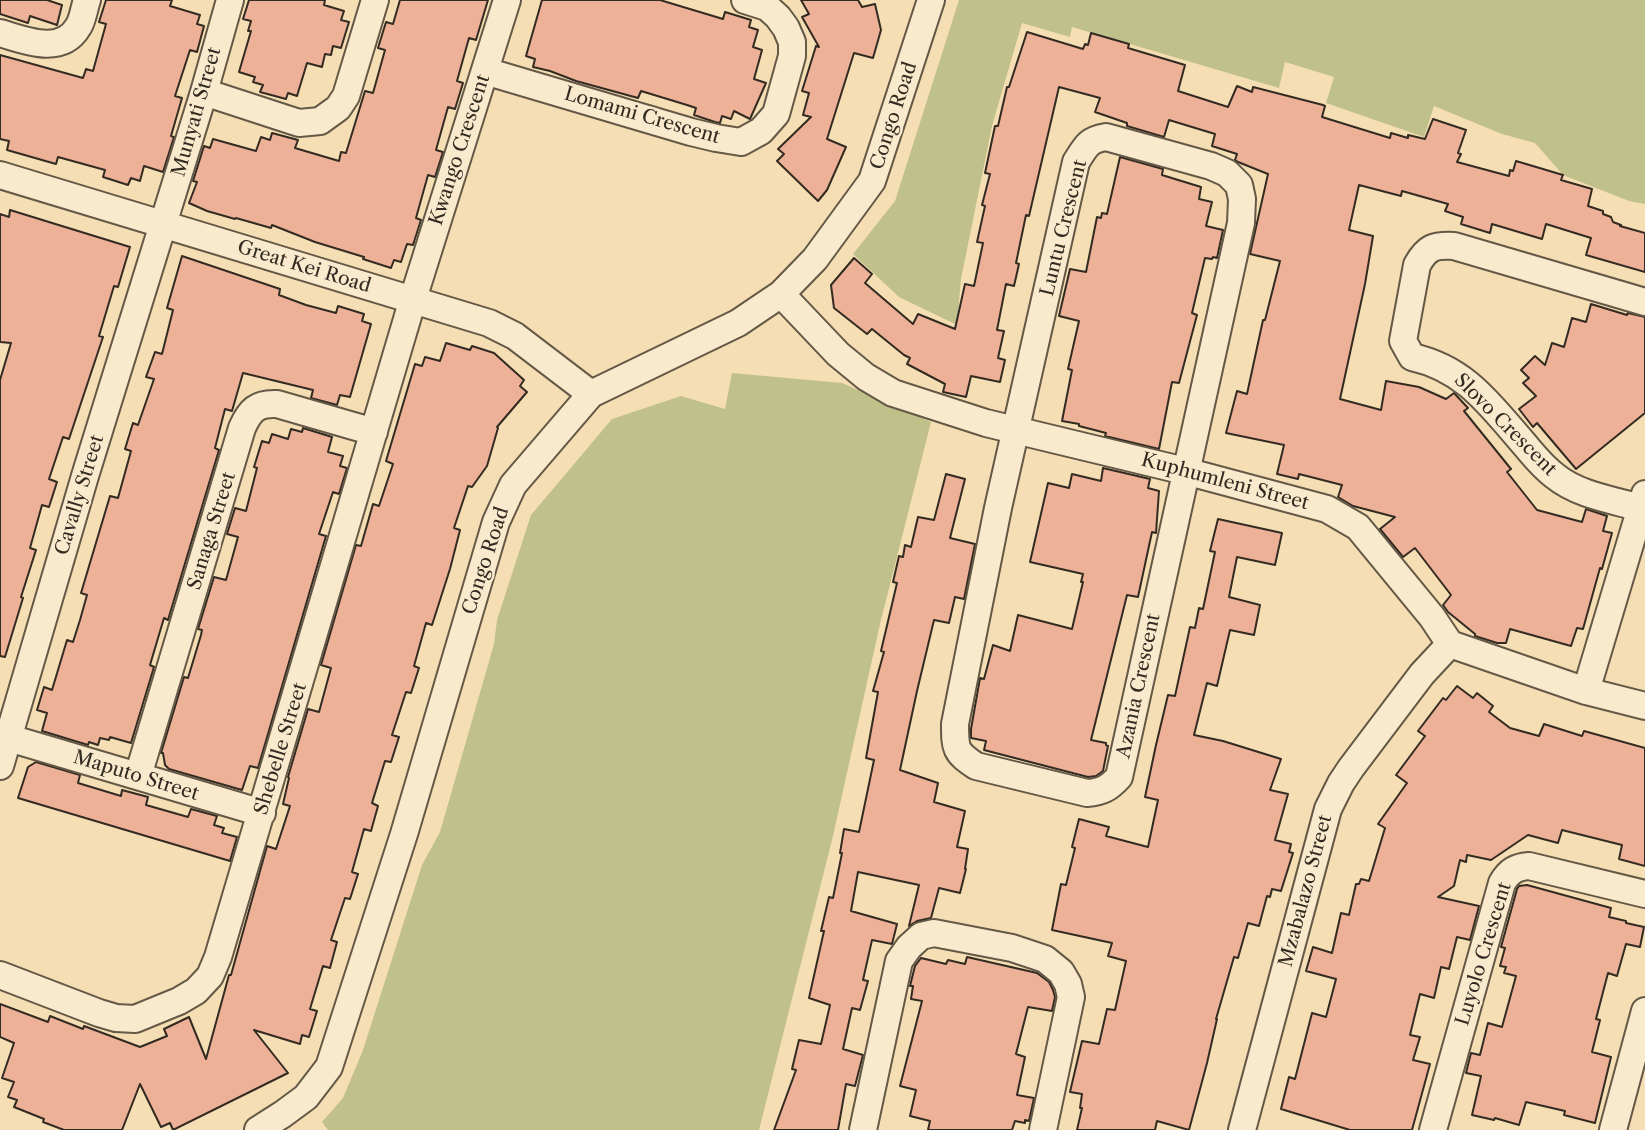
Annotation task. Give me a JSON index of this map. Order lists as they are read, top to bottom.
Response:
{
  "streets": {
    "street": [
      "Munyati Street",
      "Lomami Crescent",
      "Congo Road",
      "Kwango Crescent",
      "Luntu Crescent",
      "Great Kei Road",
      "Slovo Crescent",
      "Kuphumleni Street",
      "Cavally Street",
      "Sanaga Street",
      "Azania Crescent",
      "Shebelle Street",
      "Maputo Street",
      "Mzabalazo Street",
      "Luyolo Crescent"
    ]
  },
  "crossings": [
    ["Munyati Street", "Great Kei Road"],
    ["Munyati Street", "Cavally Street"],
    ["Lomami Crescent", "Kwango Crescent"],
    ["Congo Road", "Great Kei Road"],
    ["Congo Road", "Kuphumleni Street"],
    ["Kwango Crescent", "Great Kei Road"],
    ["Kwango Crescent", "Shebelle Street"],
    ["Luntu Crescent", "Kuphumleni Street"],
    ["Luntu Crescent", "Azania Crescent"],
    ["Great Kei Road", "Cavally Street"],
    ["Great Kei Road", "Shebelle Street"],
    ["Kuphumleni Street", "Azania Crescent"],
    ["Kuphumleni Street", "Mzabalazo Street"],
    ["Cavally Street", "Maputo Street"],
    ["Sanaga Street", "Shebelle Street"],
    ["Sanaga Street", "Maputo Street"],
    ["Shebelle Street", "Maputo Street"]
  ]
}
